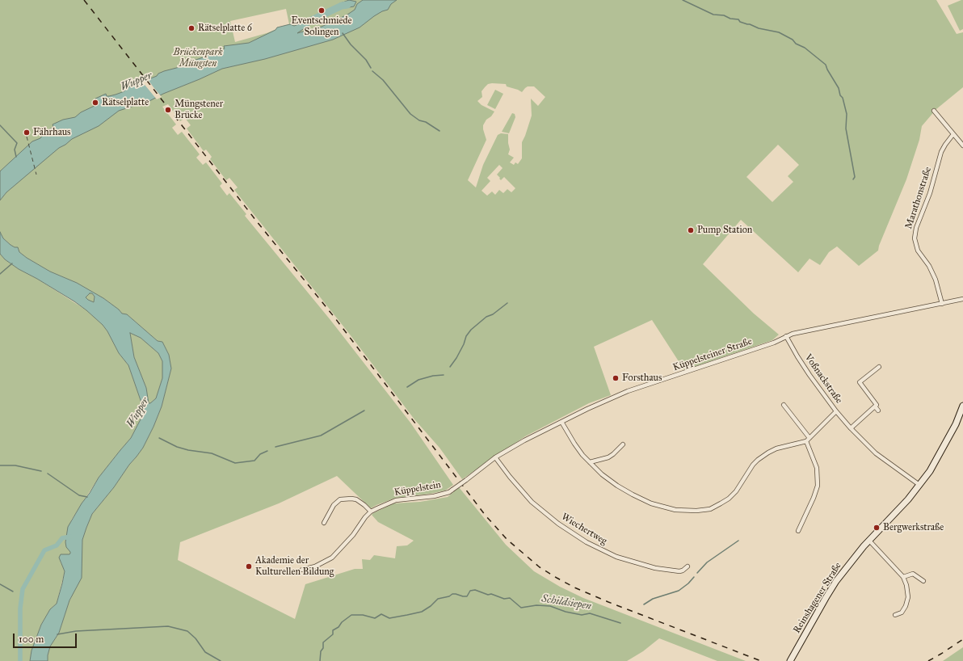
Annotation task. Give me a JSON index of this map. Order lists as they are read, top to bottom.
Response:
{
  "streets": {
    "main road": ["Reinshagener Straße"],
    "street": [
      "Marathonstraße",
      "Küppelsteiner Straße",
      "Voßnackstraße",
      "Küppelstein",
      "Wiechertweg"
    ]
  },
  "crossings": [
    ["Marathonstraße", "Küppelsteiner Straße"],
    ["Küppelsteiner Straße", "Voßnackstraße"],
    ["Küppelsteiner Straße", "Küppelstein"],
    ["Küppelsteiner Straße", "Wiechertweg"],
    ["Voßnackstraße", "Reinshagener Straße"]
  ],
  "water": ["Wupper", "Schildsiepen"],
  "parks": ["Brückenpark Müngsten"],
  "places": [
    "Eventschmiede Solingen",
    "Rätselplatte 6",
    "Rätselplatte",
    "Müngstener Brücke",
    "Fährhaus",
    "Pump Station",
    "Forsthaus",
    "Bergwerkstraße",
    "Akademie der Kulturellen Bildung"
  ],
  "scale_bar": "100 m"
}
